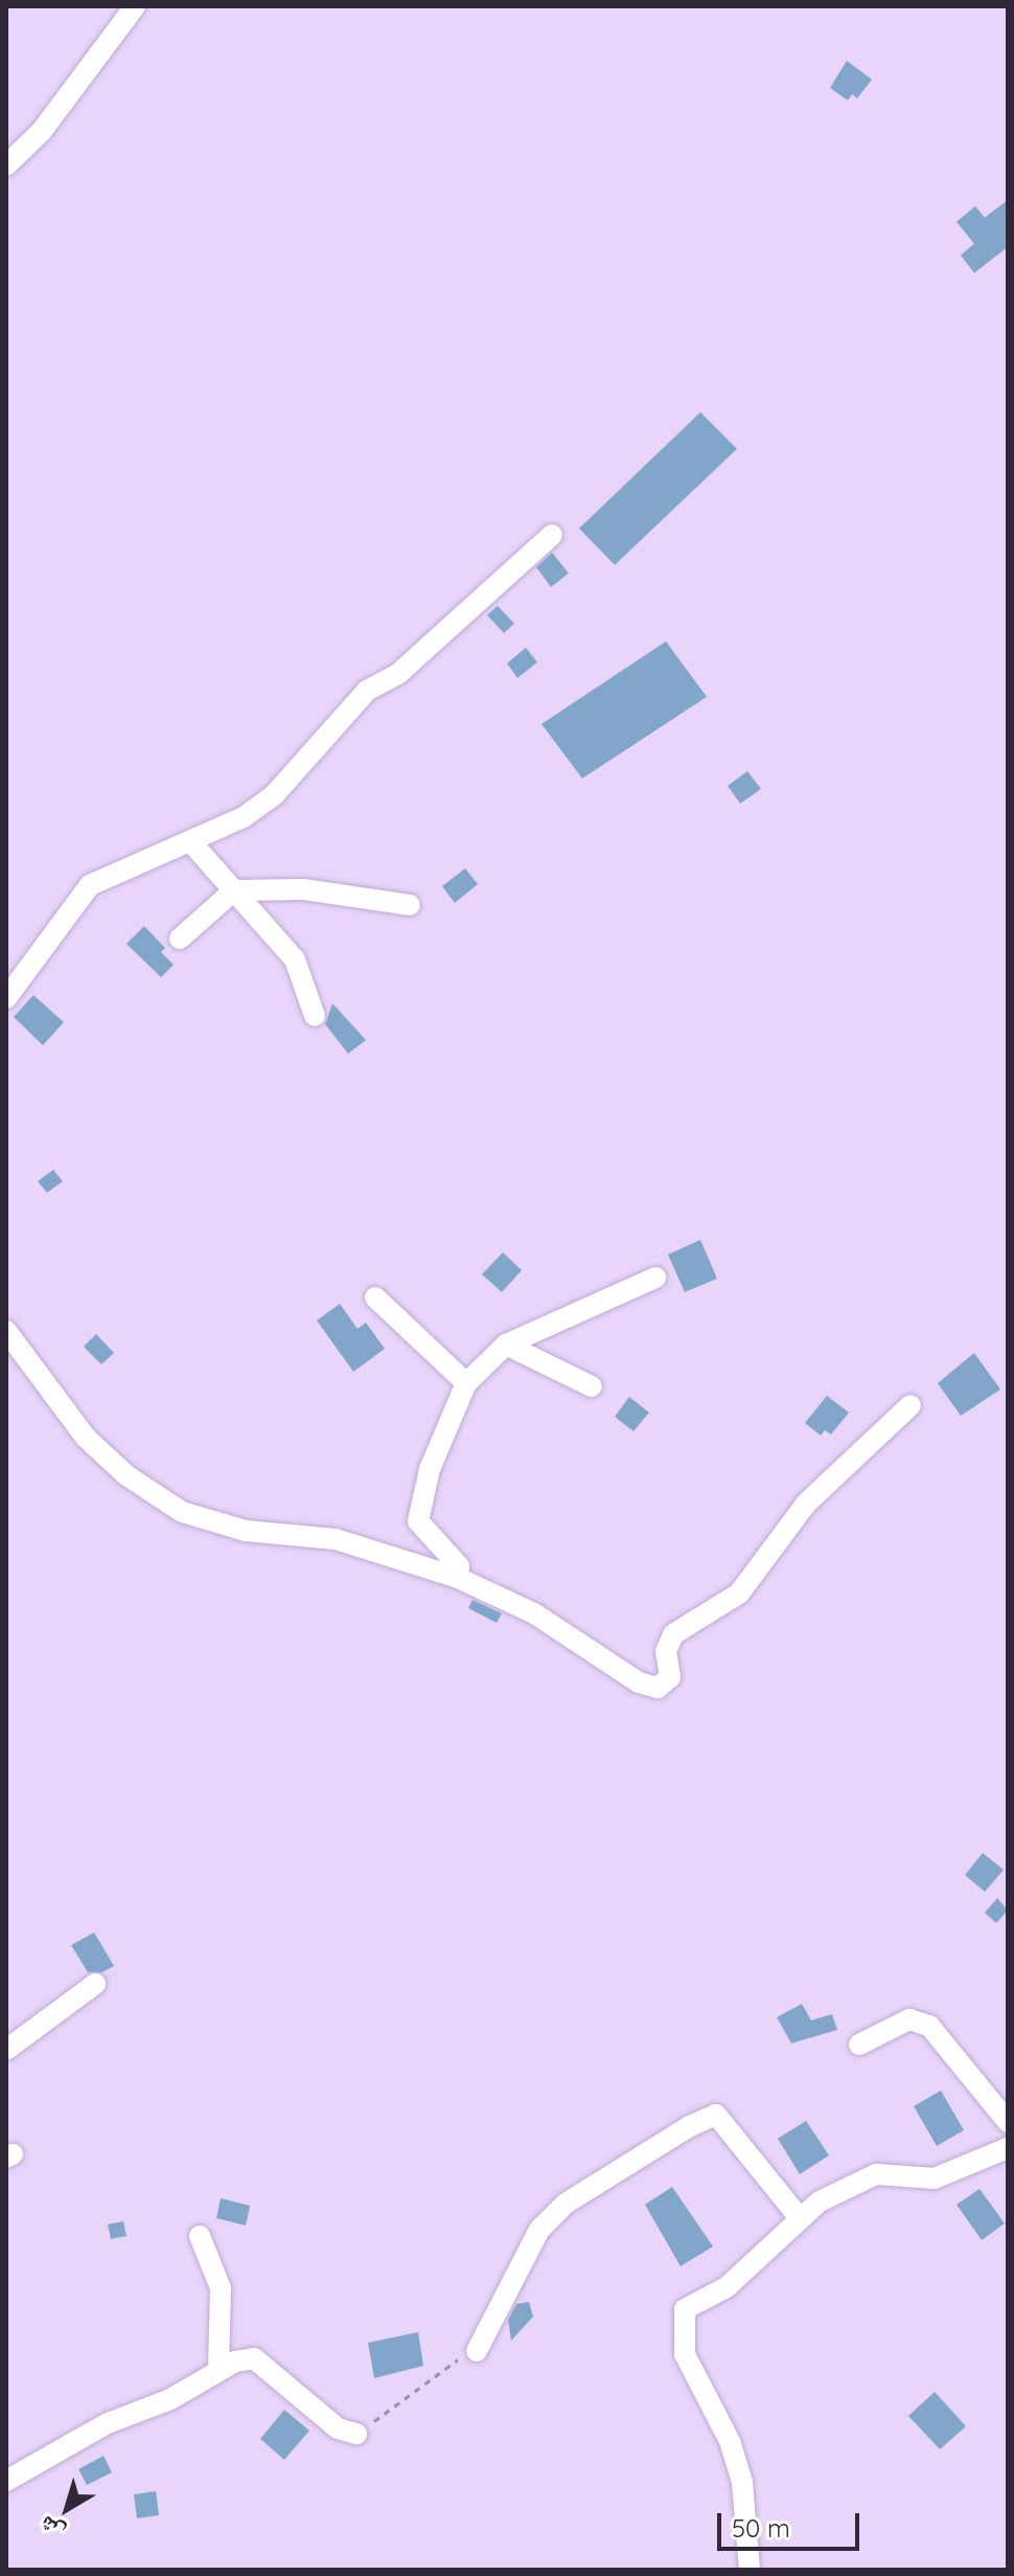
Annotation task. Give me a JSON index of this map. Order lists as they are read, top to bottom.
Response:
{
  "scale_bar": "50 m",
  "north": "bottom left"
}
